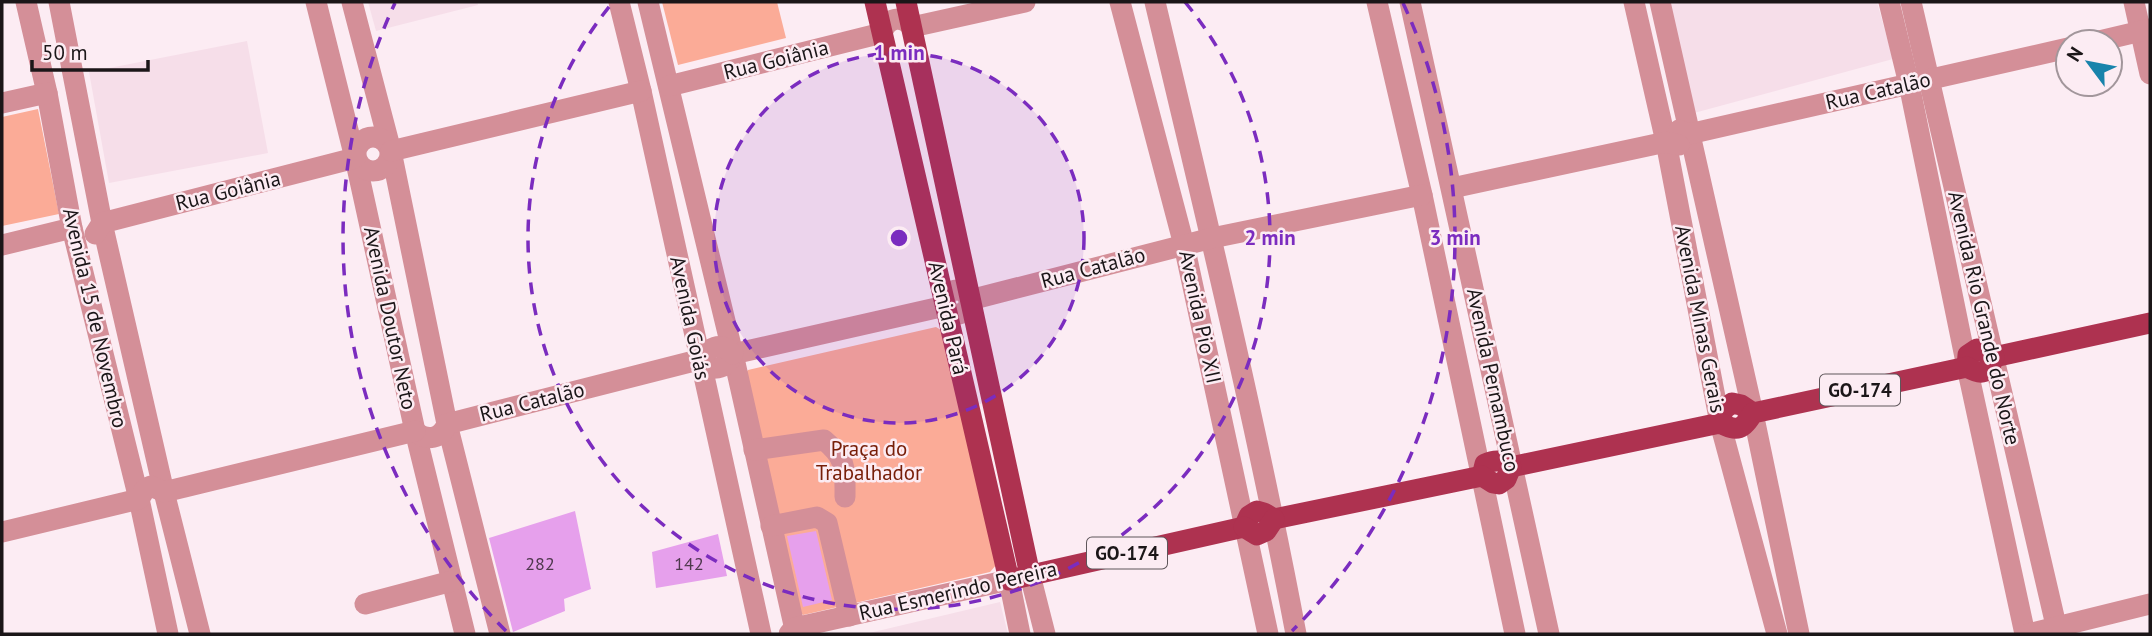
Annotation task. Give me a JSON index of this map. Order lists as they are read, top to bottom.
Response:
{
  "streets": {
    "main road": ["Avenida Pará", "GO-174", "Rua Esmerindo Pereira"],
    "street": [
      "Rua Goiânia",
      "Rua Catalão",
      "Avenida Pio XII",
      "Avenida 15 de Novembro",
      "Avenida Doutor Neto",
      "Avenida Goiás",
      "Avenida Rio Grande do Norte",
      "Avenida Minas Gerais",
      "Avenida Pernambuco"
    ]
  },
  "crossings": [
    ["Rua Goiânia", "Avenida 15 de Novembro"],
    ["Rua Goiânia", "Avenida Doutor Neto"],
    ["Rua Goiânia", "Avenida Goiás"],
    ["Rua Goiânia", "Avenida Pará"],
    ["Rua Catalão", "Avenida Pio XII"],
    ["Rua Catalão", "Avenida 15 de Novembro"],
    ["Rua Catalão", "Avenida Doutor Neto"],
    ["Rua Catalão", "Avenida Goiás"],
    ["Rua Catalão", "Avenida Pará"],
    ["Rua Catalão", "Avenida Rio Grande do Norte"],
    ["Rua Catalão", "Avenida Minas Gerais"],
    ["Rua Catalão", "Avenida Pernambuco"],
    ["Avenida Pio XII", "Rua Esmerindo Pereira"],
    ["Avenida Goiás", "Rua Esmerindo Pereira"],
    ["Avenida Pará", "Rua Esmerindo Pereira"],
    ["Avenida Rio Grande do Norte", "Rua Esmerindo Pereira"],
    ["Avenida Minas Gerais", "Rua Esmerindo Pereira"],
    ["Avenida Pernambuco", "Rua Esmerindo Pereira"]
  ],
  "parks": ["Praça do Trabalhador"],
  "house_numbers": ["282", "142"],
  "scale_bar": "50 m",
  "north": "top left",
  "rings": ["1 min", "2 min", "3 min"]
}
